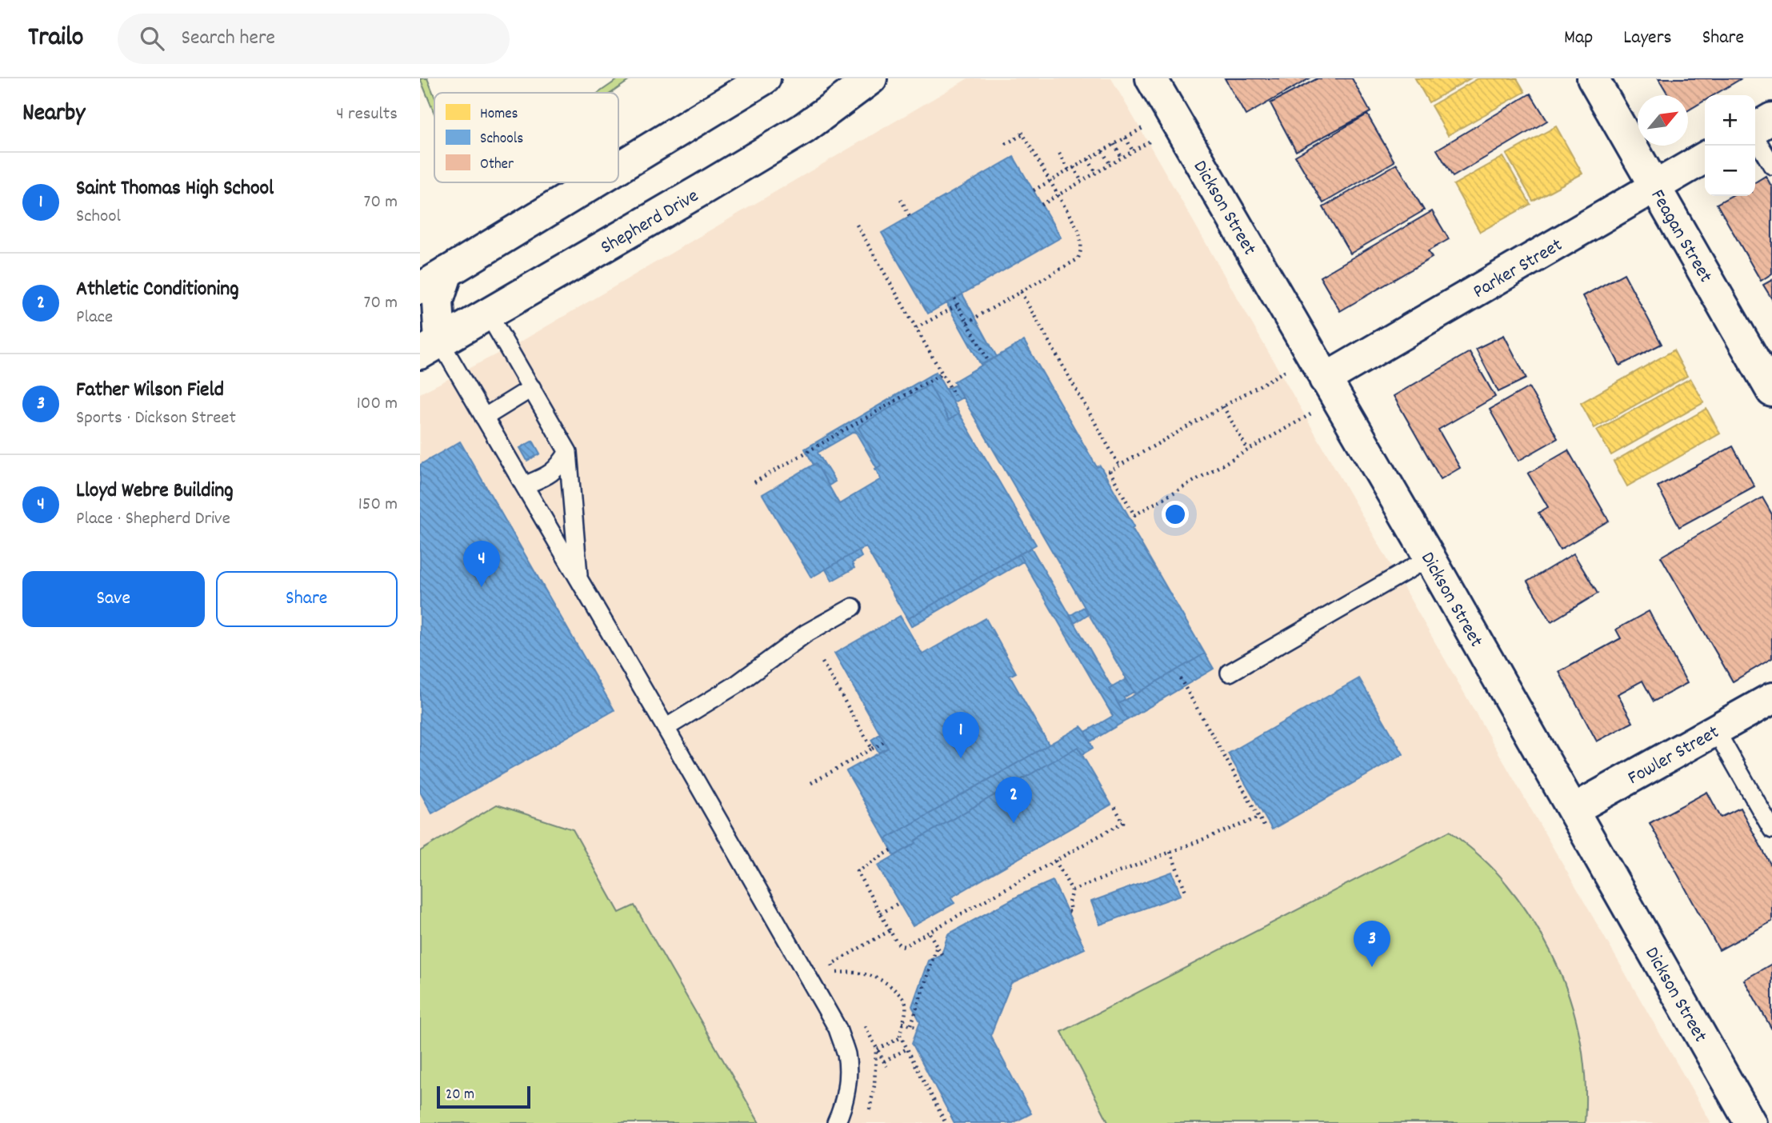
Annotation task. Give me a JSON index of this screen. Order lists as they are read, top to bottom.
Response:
{
  "streets": {
    "street": [
      "Dickson Street",
      "Shepherd Drive",
      "Feagan Street",
      "Parker Street",
      "Fowler Street"
    ]
  },
  "crossings": [
    ["Dickson Street", "Parker Street"],
    ["Dickson Street", "Fowler Street"],
    ["Feagan Street", "Parker Street"]
  ],
  "legend": ["Homes", "Schools", "Other"],
  "scale_bar": "20 m",
  "north": "top right",
  "page": {
    "header": "Trailo",
    "search": "Search here",
    "nav": ["Map", "Layers", "Share"],
    "heading": ["Nearby", "4 results"],
    "map_buttons": ["+", "−"],
    "list": [
      {
        "mark": "1",
        "name": "Saint Thomas High School",
        "note": "School",
        "value": "70 m"
      },
      {
        "mark": "2",
        "name": "Athletic Conditioning",
        "note": "Place",
        "value": "70 m"
      },
      {
        "mark": "3",
        "name": "Father Wilson Field",
        "note": "Sports · Dickson Street",
        "value": "100 m"
      },
      {
        "mark": "4",
        "name": "Lloyd Webre Building",
        "note": "Place · Shepherd Drive",
        "value": "150 m"
      }
    ],
    "pins": [
      "4",
      "1",
      "2",
      "3"
    ],
    "buttons": ["Save", "Share"],
    "scale": "20 m"
  }
}
